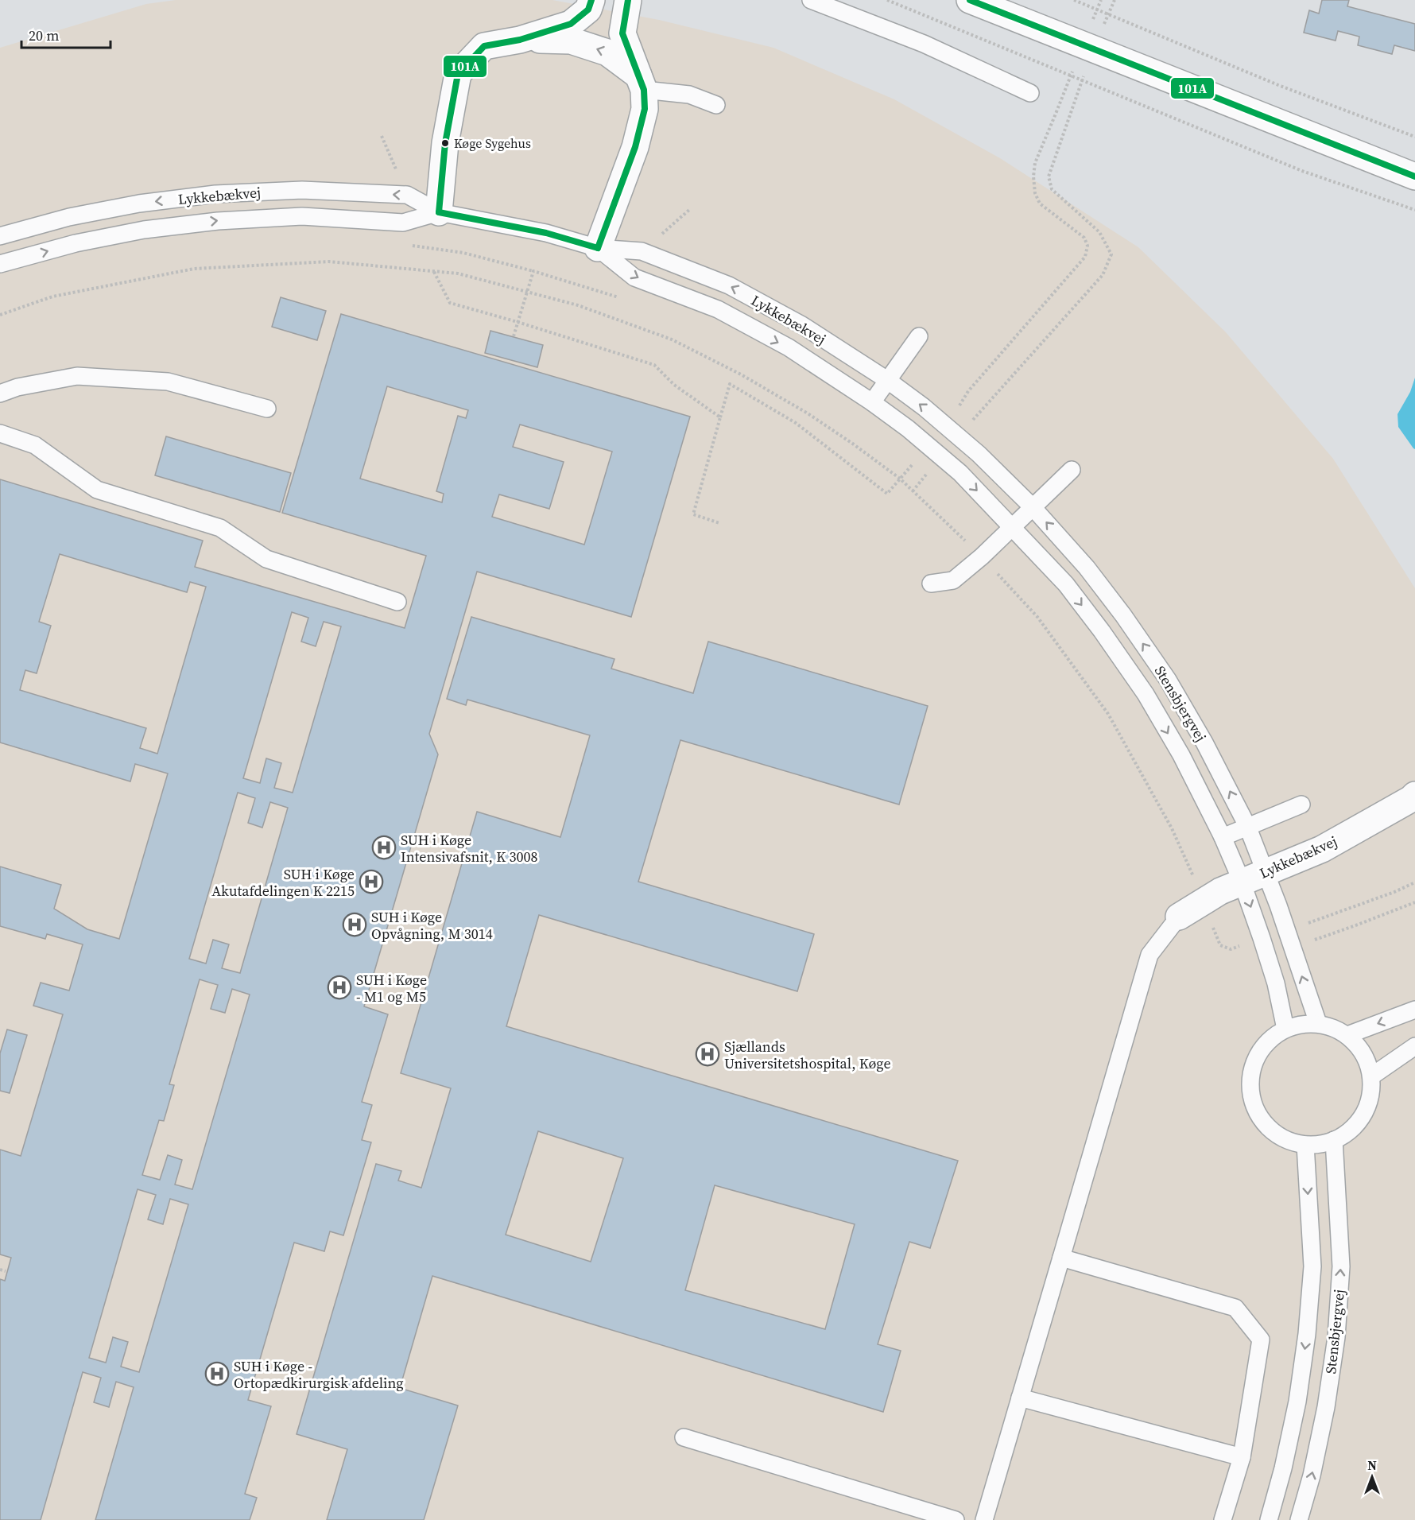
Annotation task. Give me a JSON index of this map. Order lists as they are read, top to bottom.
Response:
{
  "streets": {
    "street": ["Lykkebækvej"],
    "lane": ["Stensbjergvej"]
  },
  "crossings": [
    ["Lykkebækvej", "Stensbjergvej"]
  ],
  "places": {
    "other": ["Køge Sygehus"],
    "hospital": [
      "SUH i Køge Intensivafsnit, K 3008",
      "SUH i Køge Akutafdelingen K 2215",
      "SUH i Køge Opvågning, M 3014",
      "SUH i Køge - M1 og M5",
      "Sjællands Universitetshospital, Køge",
      "SUH i Køge - Ortopædkirurgisk afdeling"
    ]
  },
  "lines": ["transit line 101A"],
  "scale_bar": "20 m",
  "north": "top"
}
